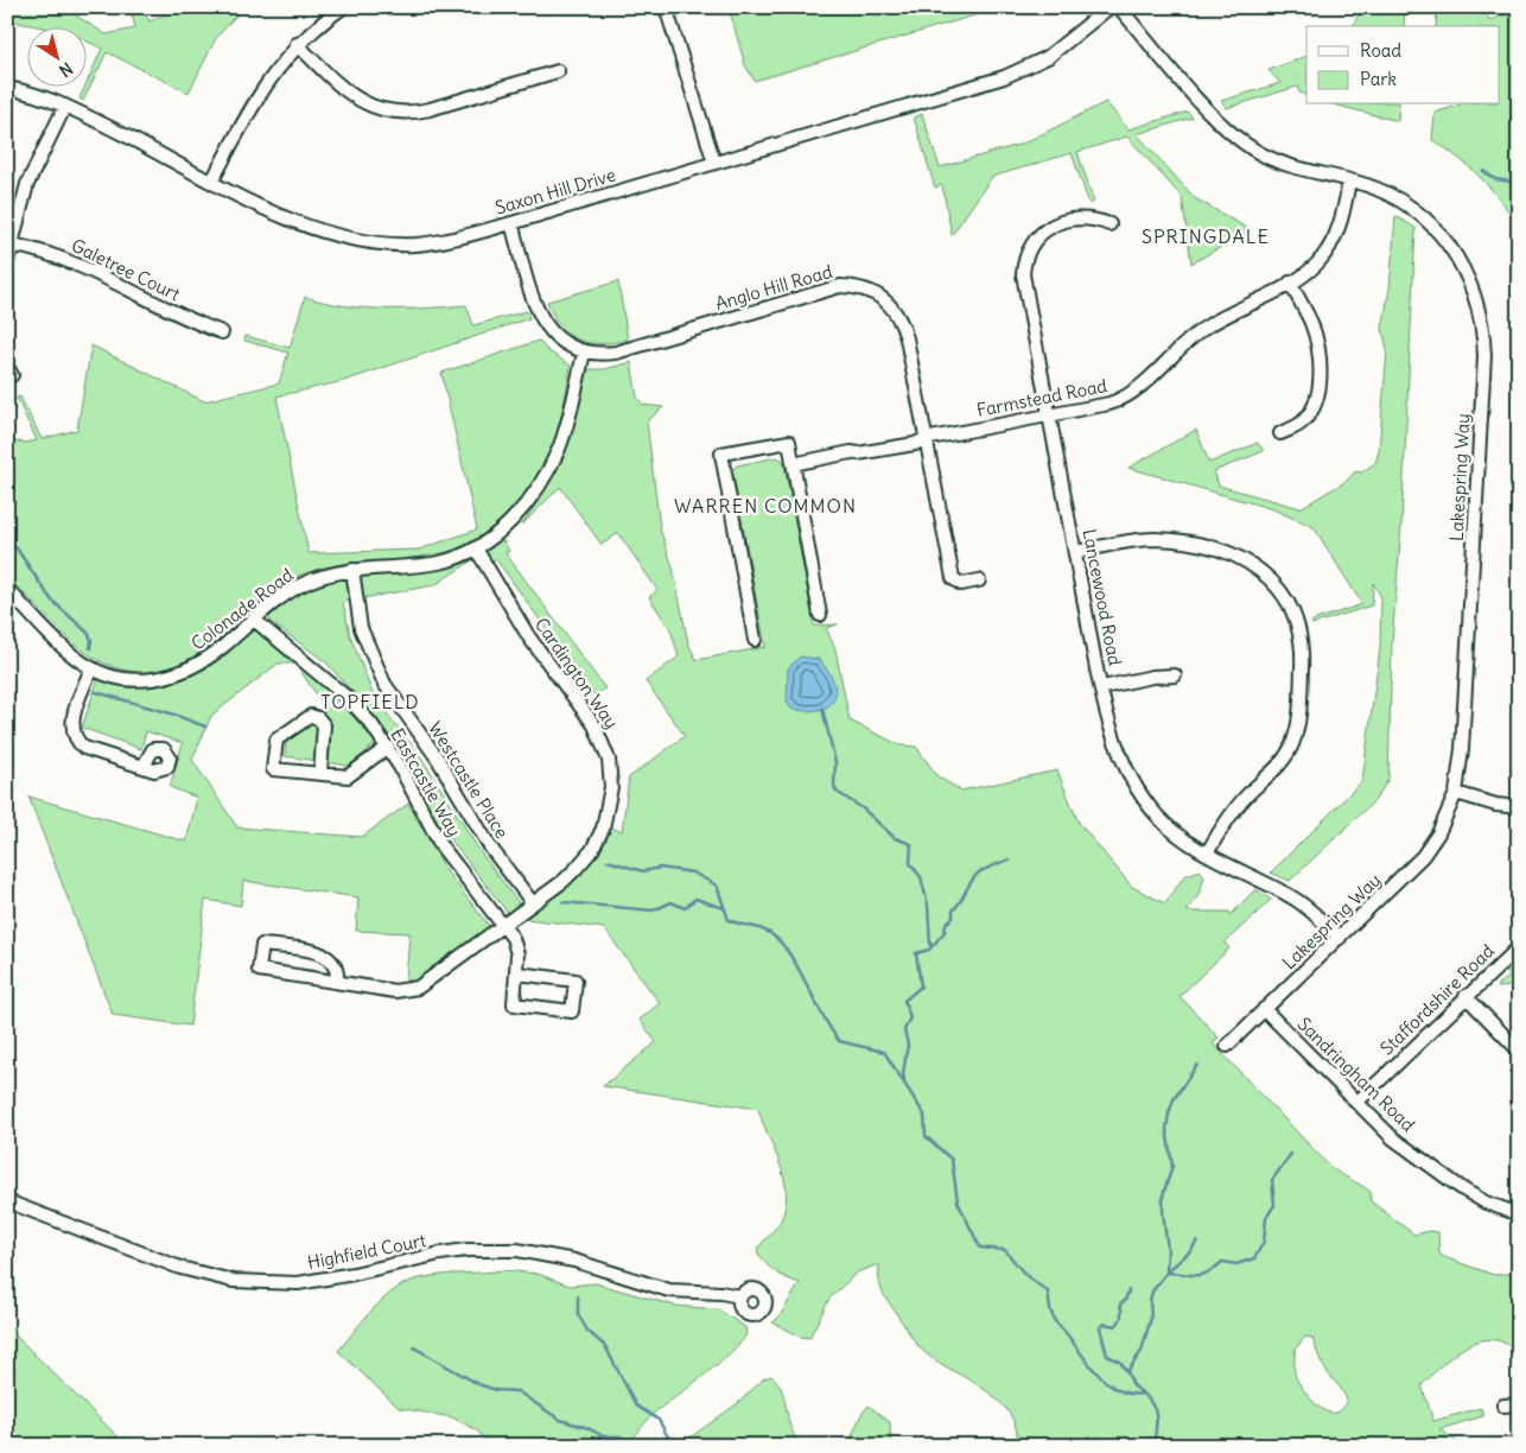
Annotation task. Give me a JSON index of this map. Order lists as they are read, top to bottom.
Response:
{
  "streets": {
    "street": [
      "Saxon Hill Drive",
      "Galetree Court",
      "Anglo Hill Road",
      "Farmstead Road",
      "Lakespring Way",
      "Lancewood Road",
      "Colonade Road",
      "Cardington Way",
      "Westcastle Place",
      "Eastcastle Way",
      "Staffordshire Road",
      "Sandringham Road",
      "Highfield Court"
    ]
  },
  "crossings": [
    ["Anglo Hill Road", "Farmstead Road"],
    ["Anglo Hill Road", "Colonade Road"],
    ["Farmstead Road", "Lakespring Way"],
    ["Farmstead Road", "Lancewood Road"],
    ["Lakespring Way", "Lancewood Road"],
    ["Lakespring Way", "Sandringham Road"],
    ["Colonade Road", "Cardington Way"],
    ["Colonade Road", "Westcastle Place"],
    ["Colonade Road", "Eastcastle Way"],
    ["Cardington Way", "Westcastle Place"],
    ["Cardington Way", "Eastcastle Way"],
    ["Staffordshire Road", "Sandringham Road"]
  ],
  "districts": ["SPRINGDALE", "WARREN COMMON", "TOPFIELD"],
  "legend": ["Road", "Park"],
  "north": "bottom right"
}
